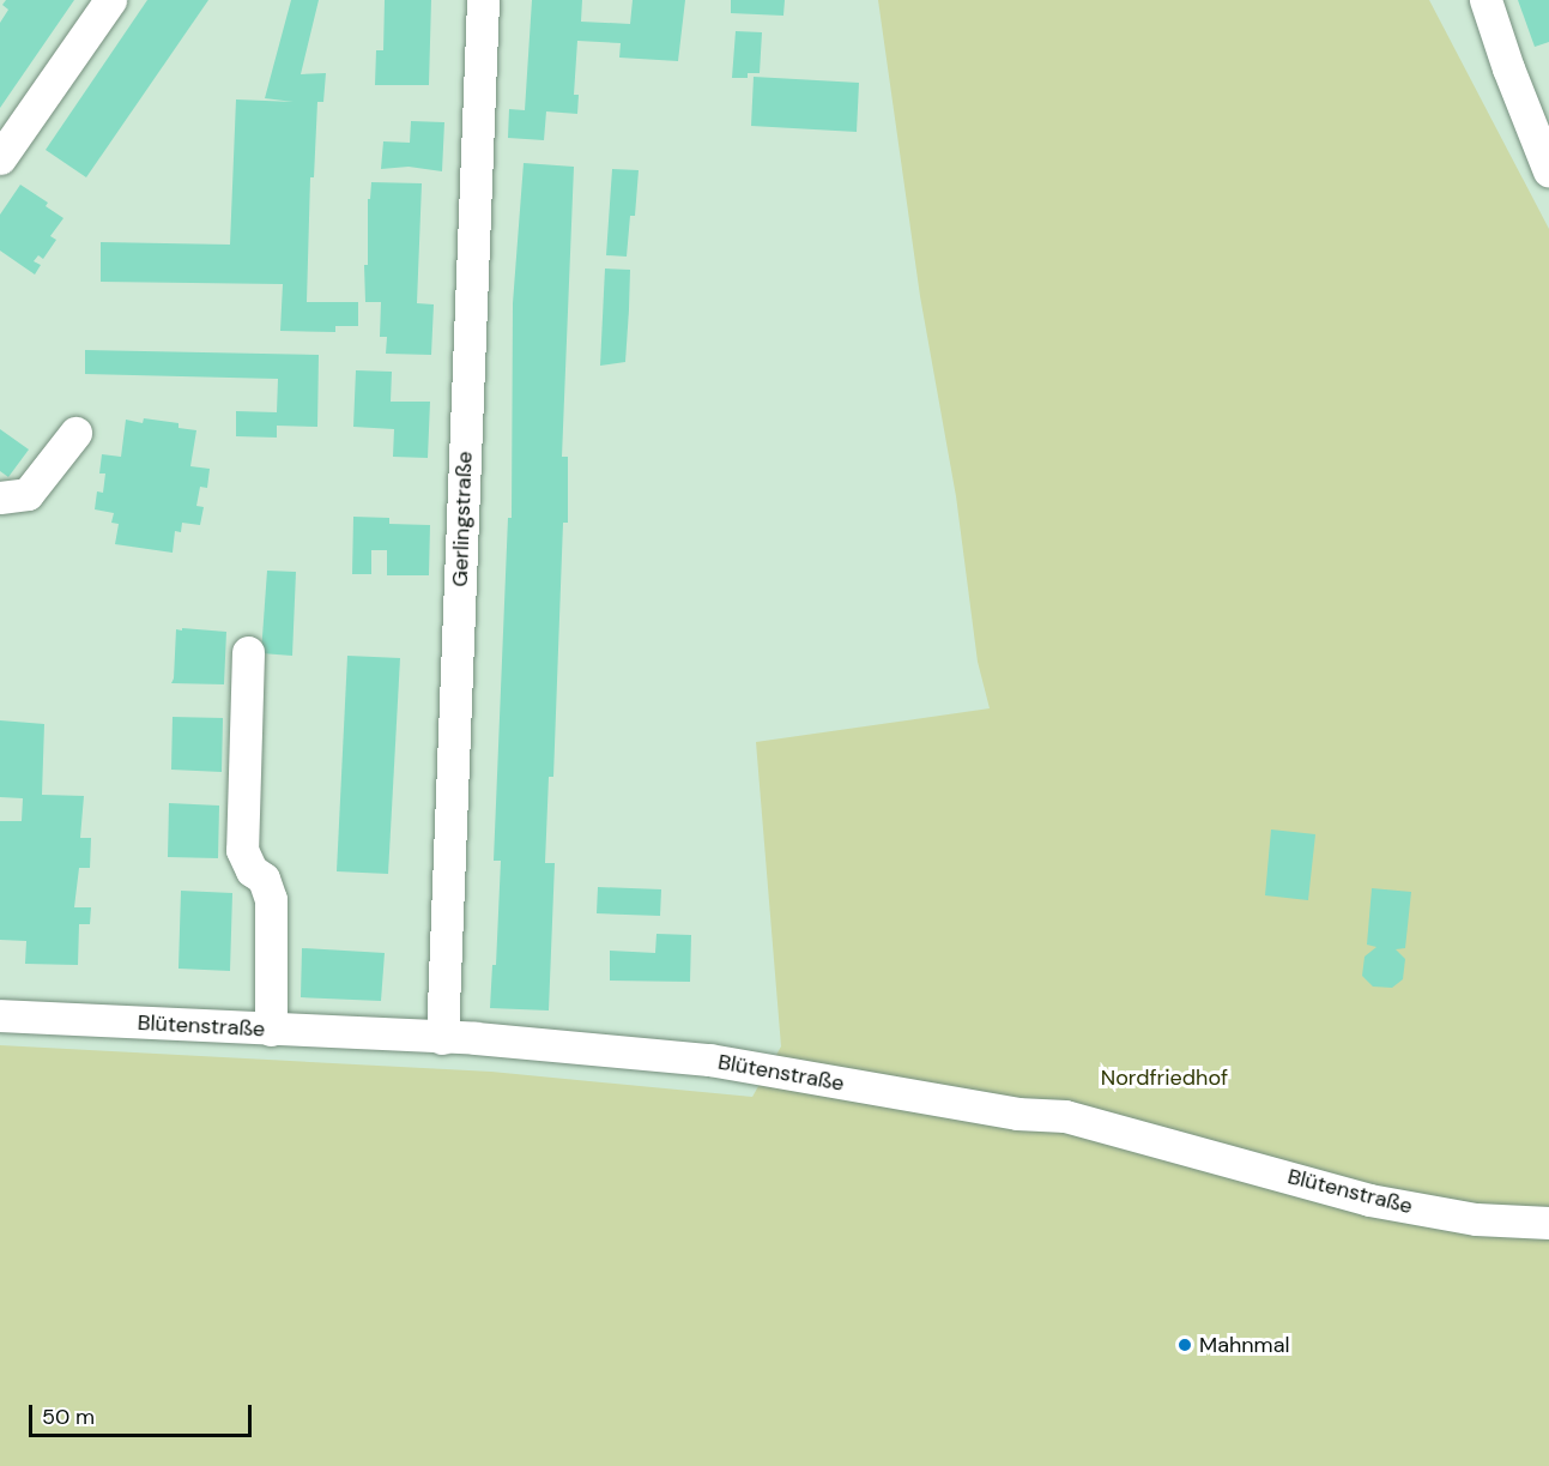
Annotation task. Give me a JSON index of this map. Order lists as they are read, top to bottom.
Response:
{
  "streets": {
    "street": ["Gerlingstraße", "Blütenstraße"]
  },
  "crossings": [
    ["Gerlingstraße", "Blütenstraße"]
  ],
  "parks": ["Nordfriedhof"],
  "places": ["Mahnmal"],
  "scale_bar": "50 m"
}
